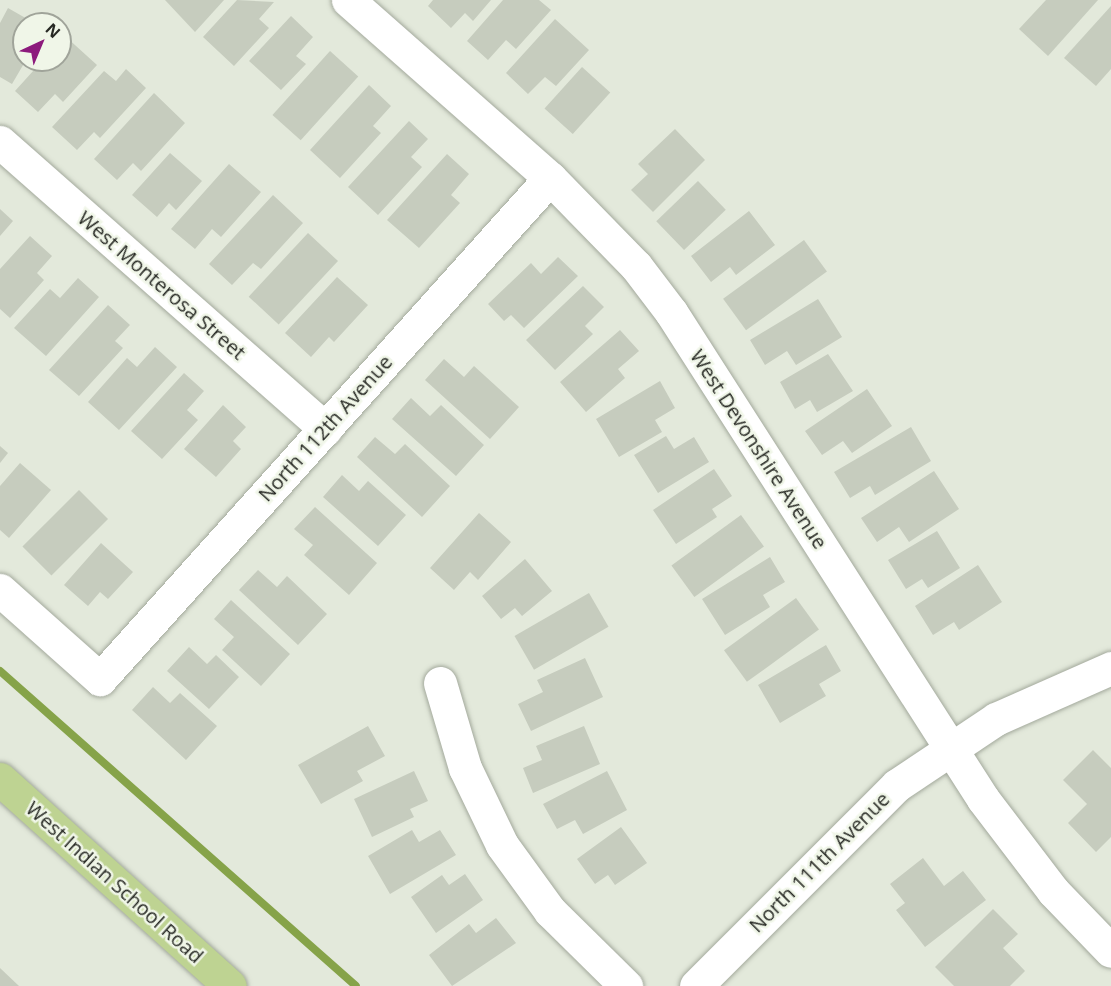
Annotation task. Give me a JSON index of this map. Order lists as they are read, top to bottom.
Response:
{
  "streets": {
    "main road": ["West Indian School Road"],
    "street": [
      "West Monterosa Street",
      "North 112th Avenue",
      "West Devonshire Avenue",
      "North 111th Avenue"
    ]
  },
  "crossings": [
    ["West Monterosa Street", "North 112th Avenue"],
    ["North 112th Avenue", "West Devonshire Avenue"],
    ["West Devonshire Avenue", "North 111th Avenue"]
  ],
  "north": "top right"
}
